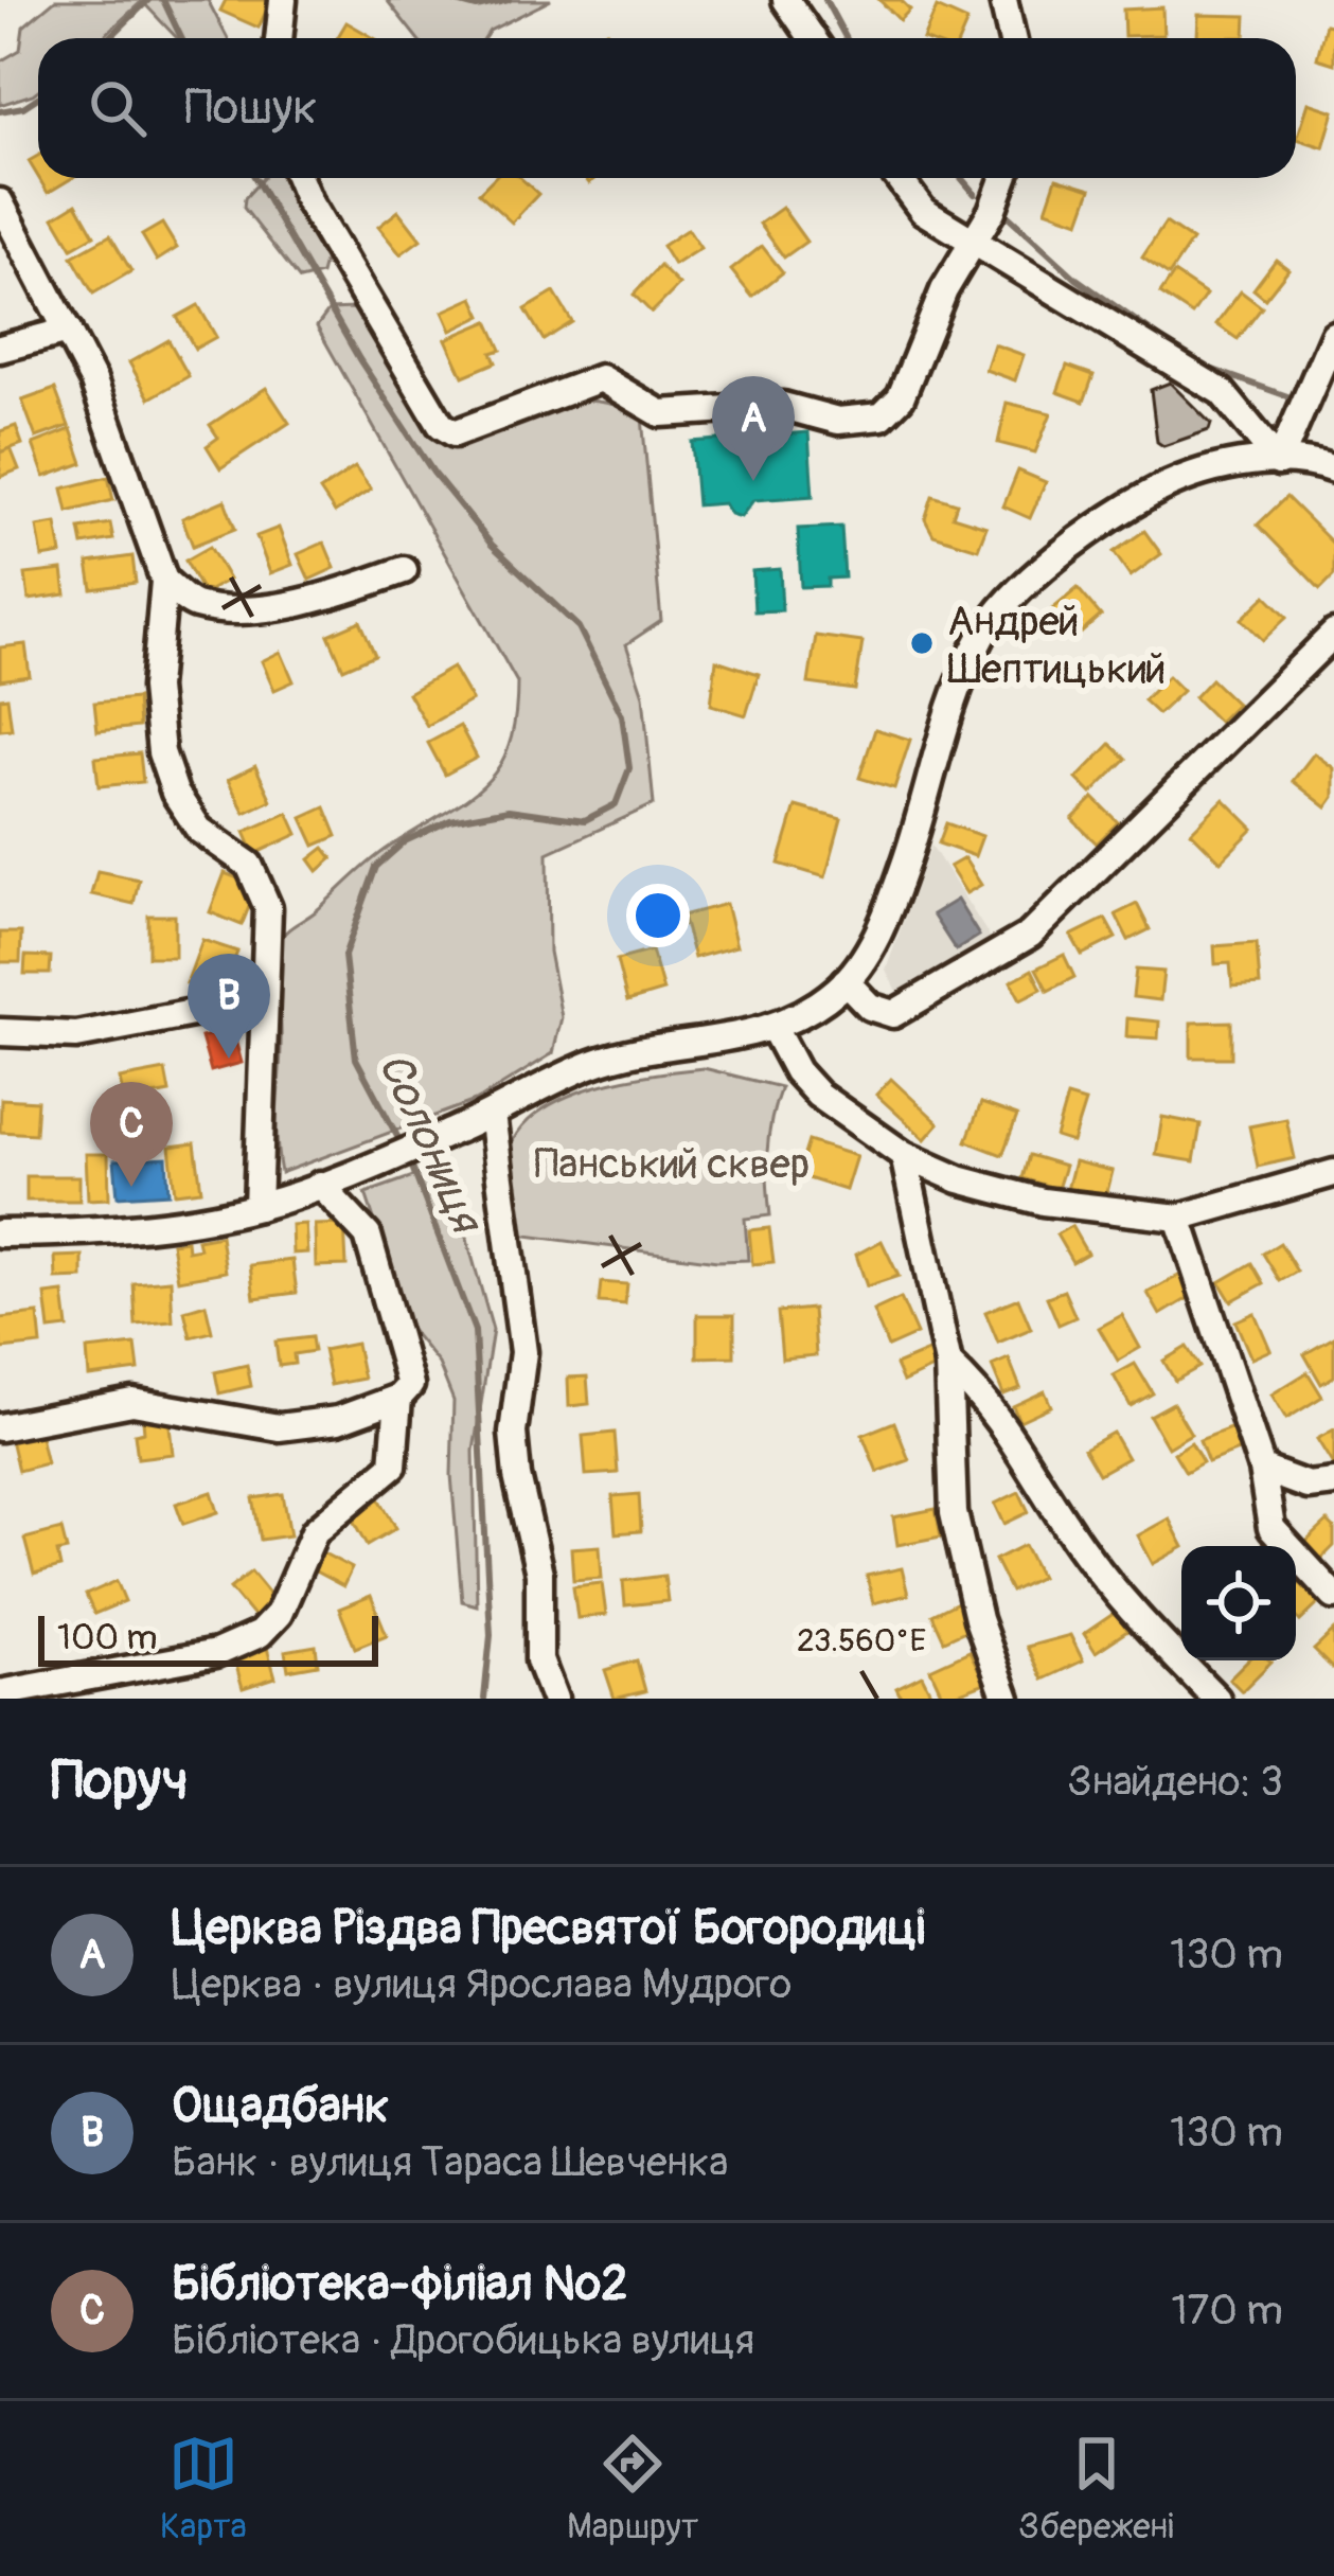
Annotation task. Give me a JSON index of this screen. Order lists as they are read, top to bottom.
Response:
{
  "water": ["Солониця"],
  "parks": ["Панський сквер"],
  "places": ["Андрей Шептицький"],
  "scale_bar": "100 m",
  "page": {
    "search": "Пошук",
    "pins": ["A", "B", "C"],
    "scale": "100 m",
    "heading": ["Поруч", "Знайдено: 3"],
    "list": [
      {
        "mark": "A",
        "name": "Церква Різдва Пресвятої Богородиці",
        "note": "Церква · вулиця Ярослава Мудрого",
        "value": "130 m"
      },
      {
        "mark": "B",
        "name": "Ощадбанк",
        "note": "Банк · вулиця Тараса Шевченка",
        "value": "130 m"
      },
      {
        "mark": "C",
        "name": "Бібліотека-філіал №2",
        "note": "Бібліотека · Дрогобицька вулиця",
        "value": "170 m"
      }
    ],
    "nav": ["Карта", "Маршрут", "Збережені"]
  },
  "coordinates": ["23.560°E"]
}
